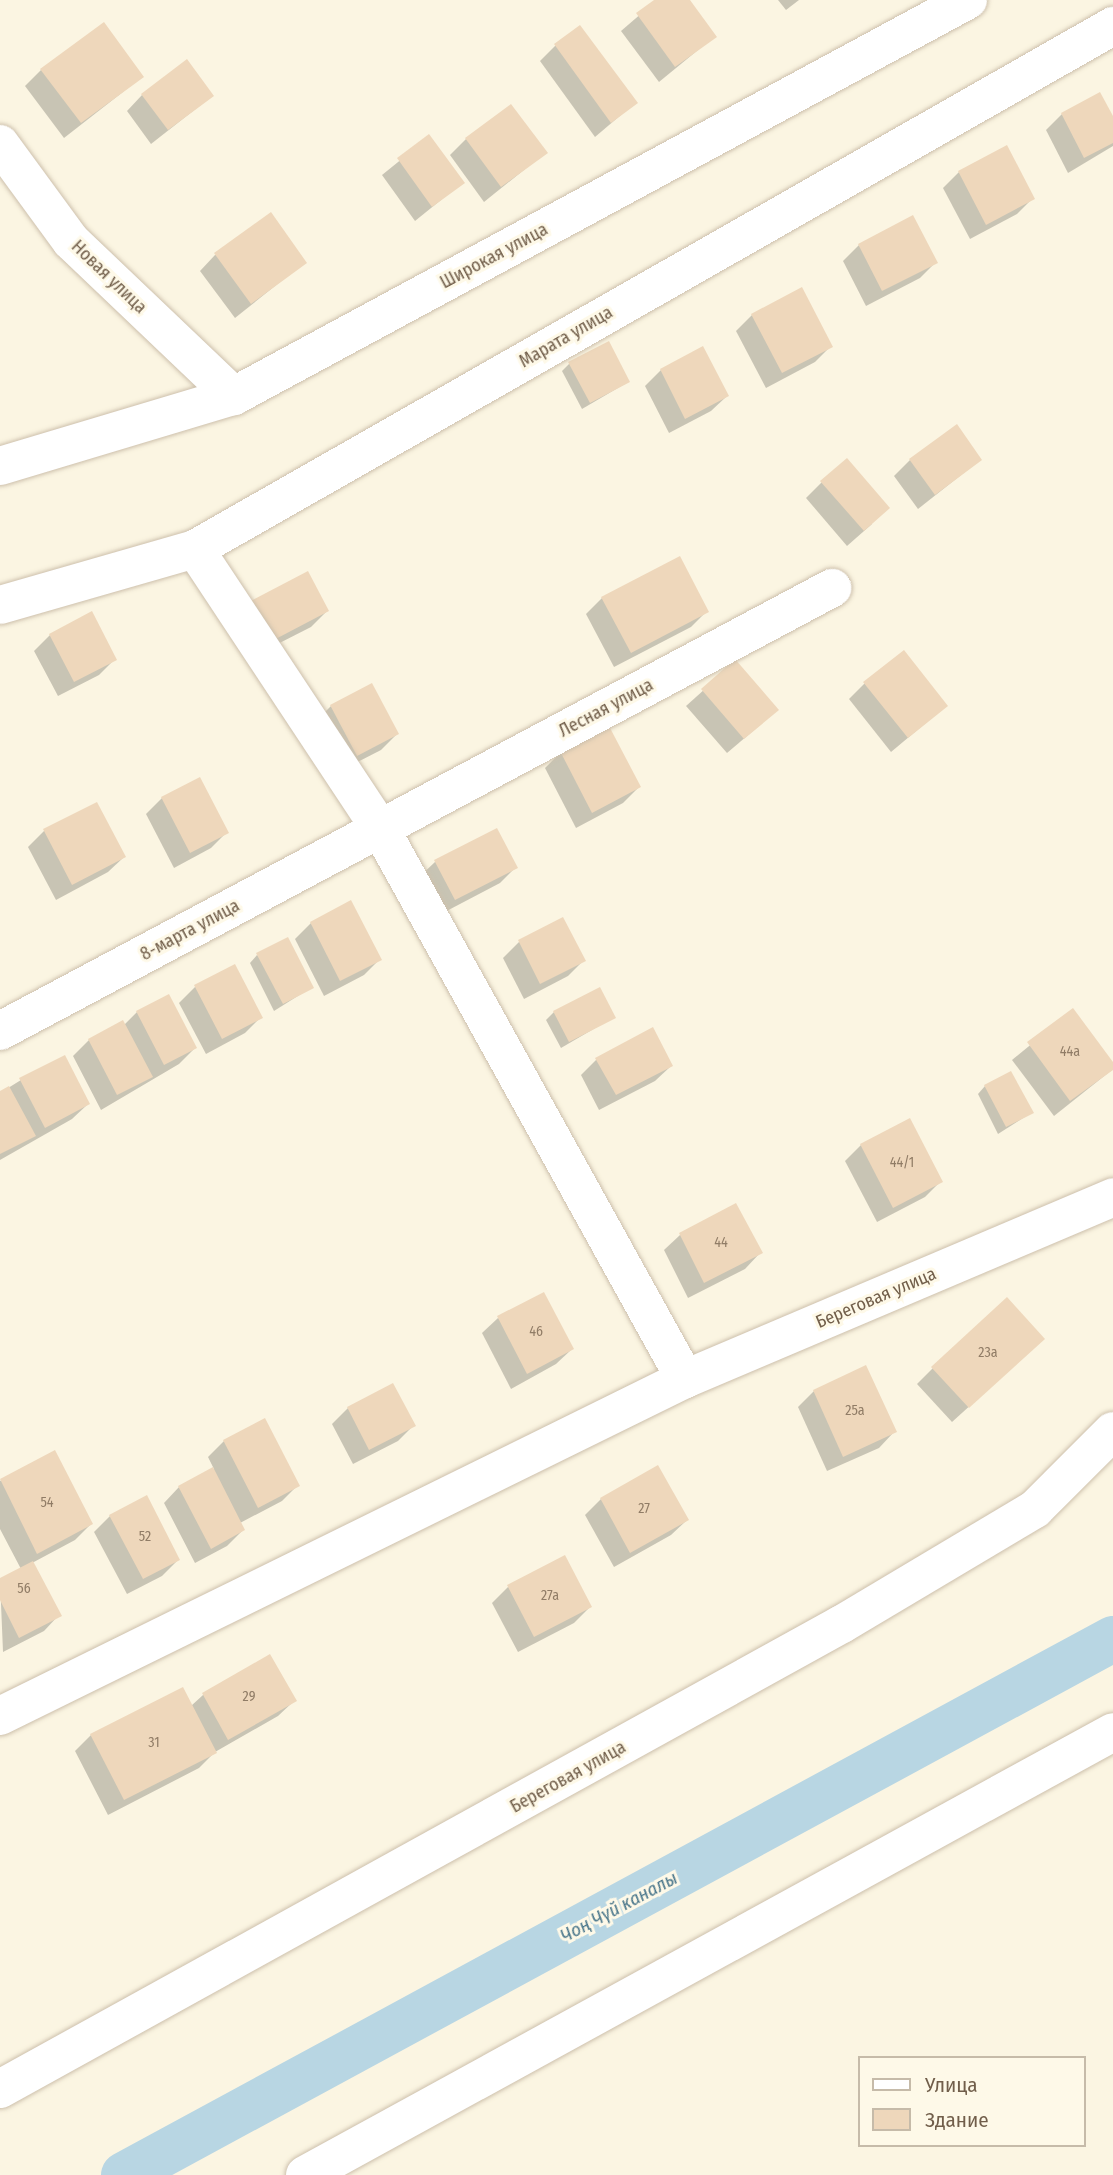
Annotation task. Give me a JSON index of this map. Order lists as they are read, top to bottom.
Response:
{
  "streets": {
    "street": [
      "Широкая улица",
      "Новая улица",
      "Марата улица",
      "Лесная улица",
      "8-марта улица",
      "Береговая улица"
    ]
  },
  "crossings": [
    ["Широкая улица", "Новая улица"],
    ["Лесная улица", "8-марта улица"]
  ],
  "water": ["Чоң Чүй каналы"],
  "house_numbers": [
    "44а",
    "44/1",
    "44",
    "46",
    "23а",
    "25а",
    "54",
    "27",
    "52",
    "56",
    "27а",
    "29",
    "31"
  ],
  "legend": ["Улица", "Здание"]
}
